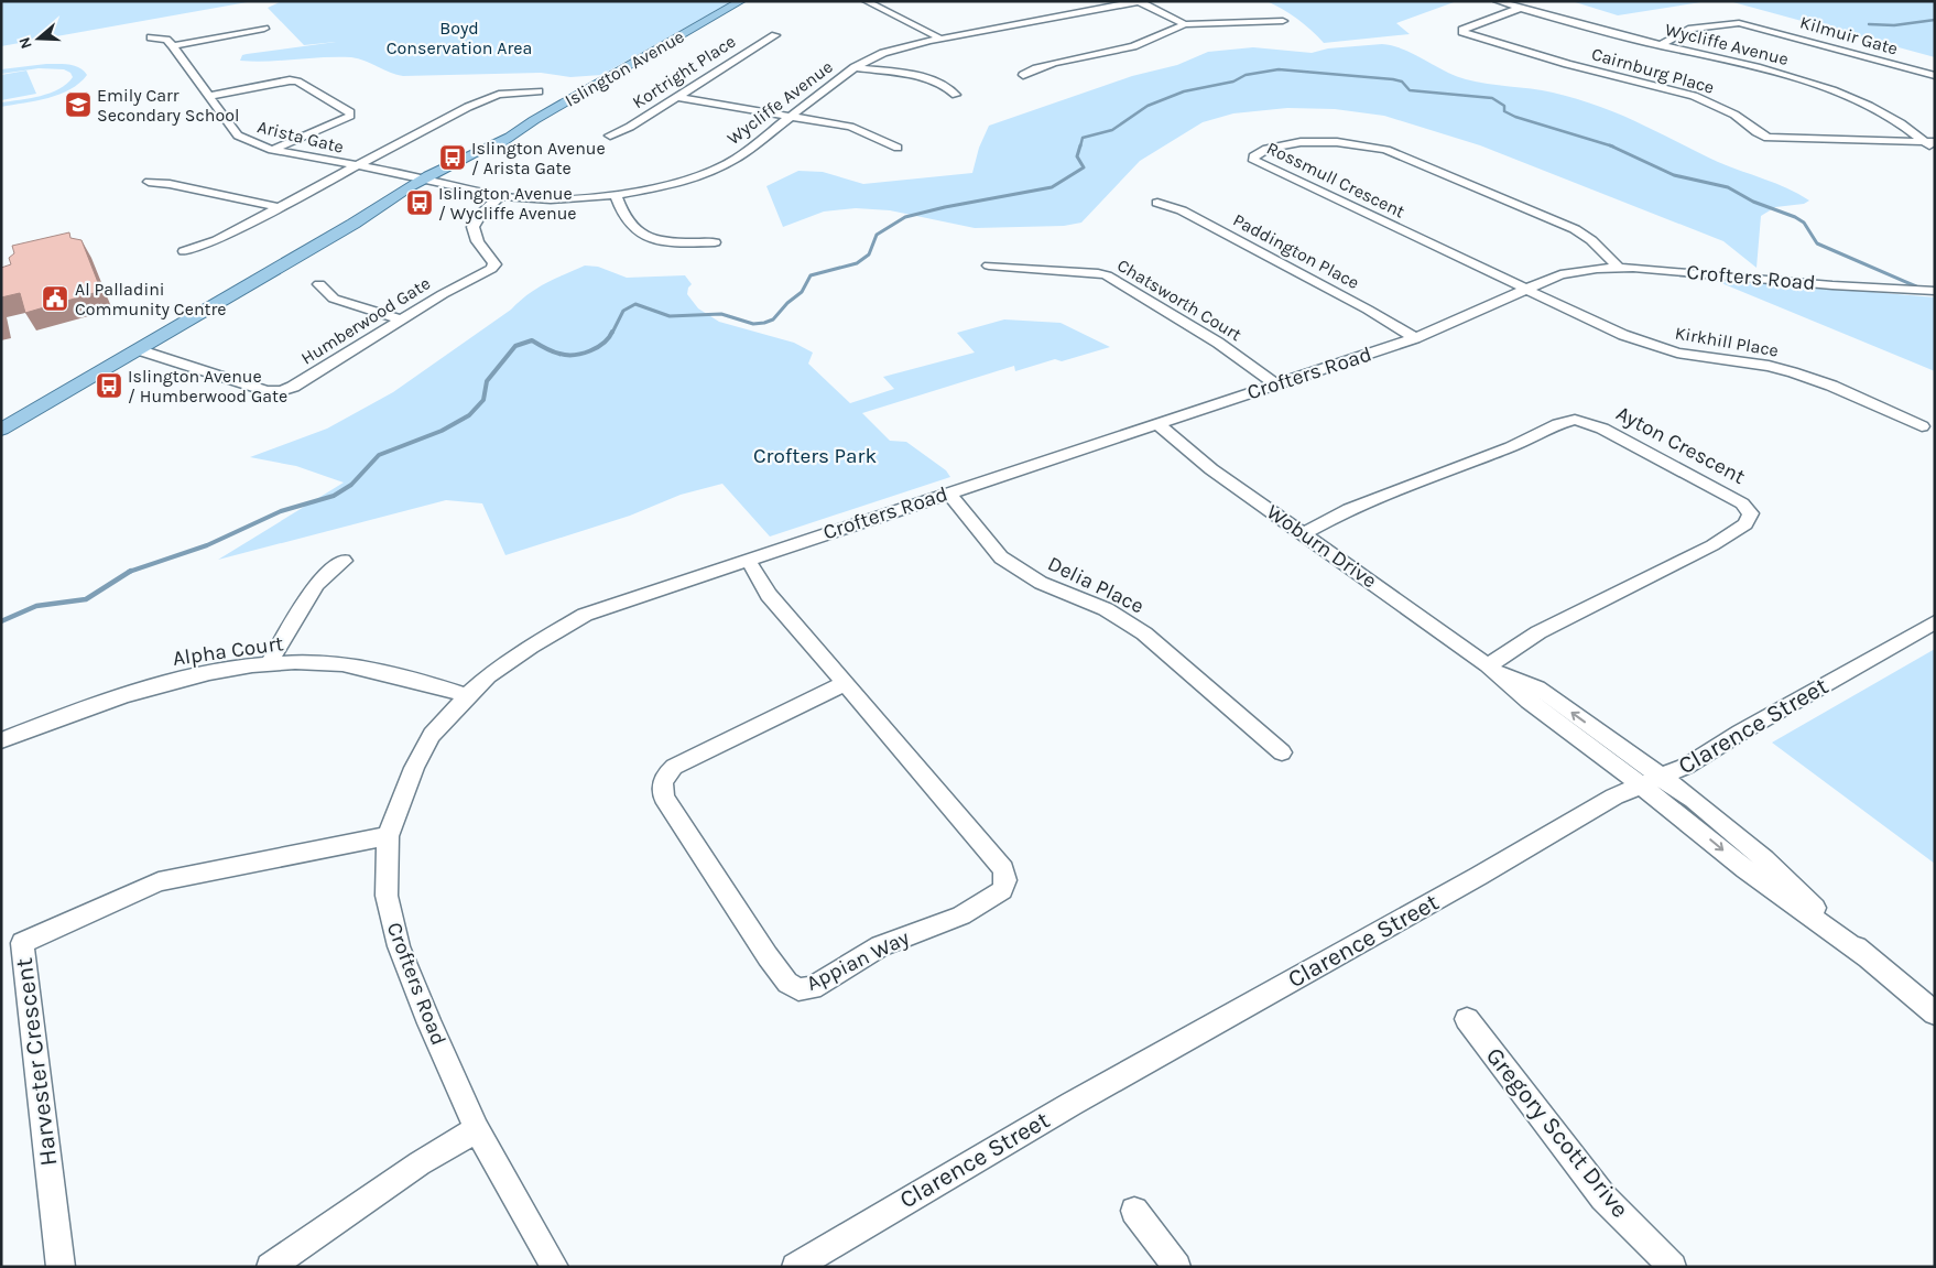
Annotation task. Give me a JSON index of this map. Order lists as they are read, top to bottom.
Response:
{
  "streets": {
    "main road": ["Islington Avenue"],
    "street": [
      "Kilmuir Gate",
      "Wycliffe Avenue",
      "Cairnburg Place",
      "Kortright Place",
      "Arista Gate",
      "Rossmull Crescent",
      "Paddington Place",
      "Crofters Road",
      "Chatsworth Court",
      "Humberwood Gate",
      "Kirkhill Place",
      "Ayton Crescent",
      "Woburn Drive",
      "Delia Place",
      "Alpha Court",
      "Clarence Street",
      "Appian Way",
      "Harvester Crescent",
      "Gregory Scott Drive"
    ]
  },
  "crossings": [
    ["Kilmuir Gate", "Wycliffe Avenue"],
    ["Wycliffe Avenue", "Islington Avenue"],
    ["Wycliffe Avenue", "Cairnburg Place"],
    ["Wycliffe Avenue", "Arista Gate"],
    ["Wycliffe Avenue", "Humberwood Gate"],
    ["Islington Avenue", "Arista Gate"],
    ["Islington Avenue", "Humberwood Gate"],
    ["Rossmull Crescent", "Crofters Road"],
    ["Rossmull Crescent", "Kirkhill Place"],
    ["Paddington Place", "Crofters Road"],
    ["Crofters Road", "Chatsworth Court"],
    ["Crofters Road", "Kirkhill Place"],
    ["Crofters Road", "Woburn Drive"],
    ["Crofters Road", "Delia Place"],
    ["Crofters Road", "Alpha Court"],
    ["Crofters Road", "Appian Way"],
    ["Crofters Road", "Harvester Crescent"],
    ["Ayton Crescent", "Woburn Drive"],
    ["Woburn Drive", "Clarence Street"]
  ],
  "parks": ["Boyd Conservation Area", "Crofters Park"],
  "places": {
    "school or university": ["Emily Carr Secondary School"],
    "bus stop": ["Islington Avenue / Arista Gate", "Islington Avenue / Wycliffe Avenue", "Islington Avenue / Humberwood Gate"],
    "public building": ["Al Palladini Community Centre"]
  },
  "north": "left"
}
